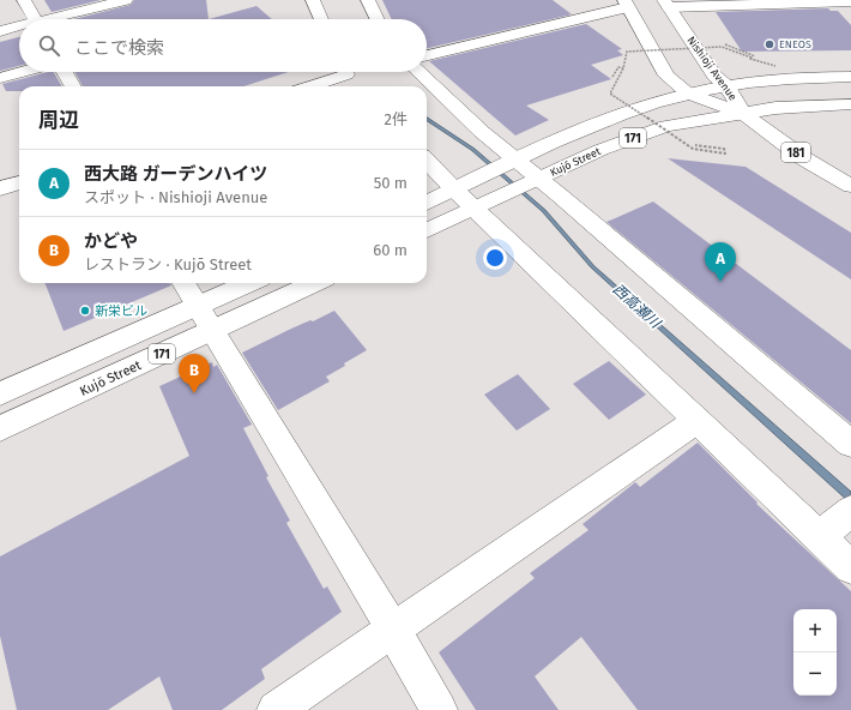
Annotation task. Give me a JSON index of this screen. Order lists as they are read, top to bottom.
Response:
{
  "streets": {
    "main road": [
      "Nishioji Avenue",
      "171",
      "181",
      "Kujō Street"
    ]
  },
  "crossings": [
    ["Nishioji Avenue", "Kujō Street"]
  ],
  "water": ["西高瀬川"],
  "places": ["ENEOS", "新栄ビル"],
  "page": {
    "search": "ここで検索",
    "heading": ["周辺", "2件"],
    "list": [
      {
        "mark": "A",
        "name": "西大路 ガーデンハイツ",
        "note": "スポット · Nishioji Avenue",
        "value": "50 m"
      },
      {
        "mark": "B",
        "name": "かどや",
        "note": "レストラン · Kujō Street",
        "value": "60 m"
      }
    ],
    "pins": ["A", "B"],
    "map_buttons": ["+", "−"]
  }
}
